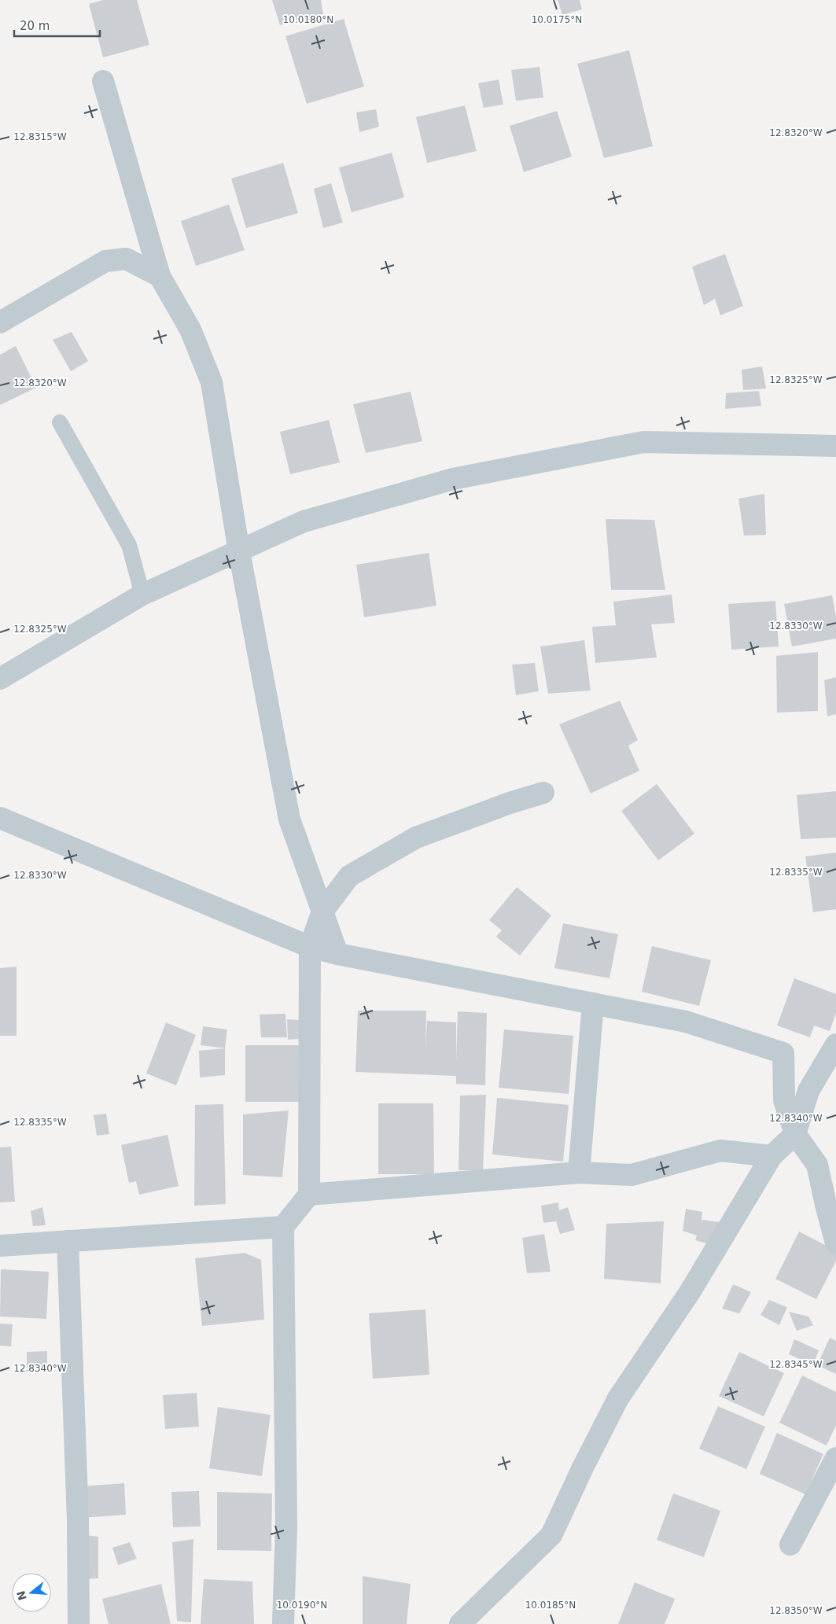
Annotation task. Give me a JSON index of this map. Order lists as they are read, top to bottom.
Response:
{
  "scale_bar": "20 m",
  "north": "left",
  "coordinates": [
    "10.0180°N",
    "10.0175°N",
    "12.8320°W",
    "12.8315°W",
    "12.8325°W",
    "12.8330°W",
    "12.8335°W",
    "12.8340°W",
    "12.8345°W",
    "10.0190°N",
    "10.0185°N",
    "12.8350°W"
  ]
}
